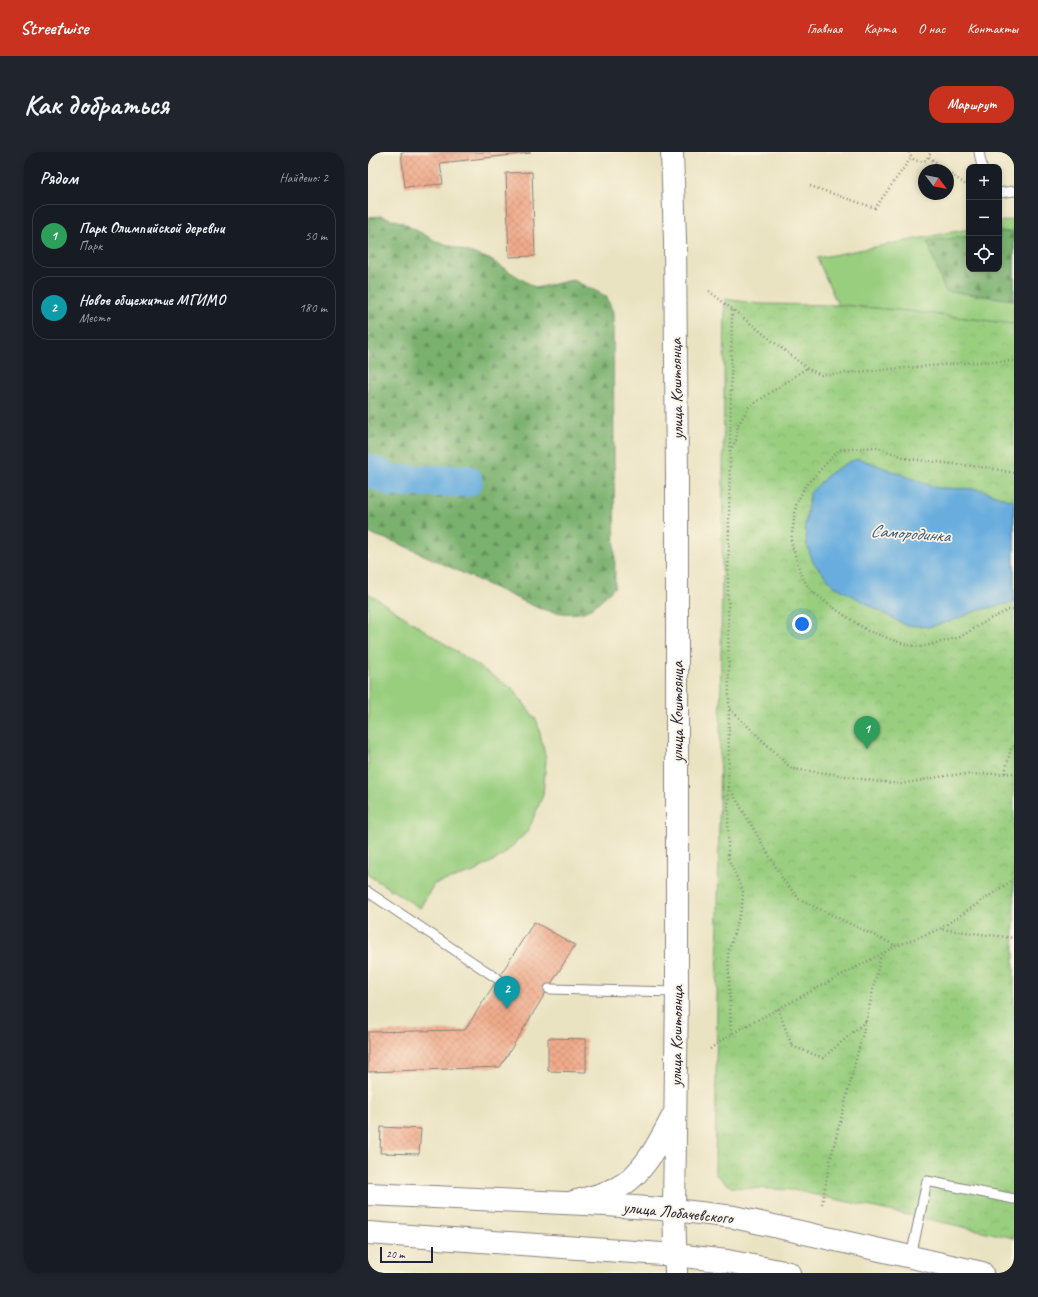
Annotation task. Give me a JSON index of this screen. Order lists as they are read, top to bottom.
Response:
{
  "streets": {
    "street": ["улица Коштоянца", "улица Лобачевского"]
  },
  "crossings": [
    ["улица Коштоянца", "улица Лобачевского"]
  ],
  "water": ["Самородинка"],
  "scale_bar": "20 m",
  "north": "bottom right",
  "page": {
    "header": "Streetwise",
    "nav": [
      "Главная",
      "Карта",
      "О нас",
      "Контакты"
    ],
    "buttons": "Маршрут",
    "title": "Как добраться",
    "heading": ["Рядом", "Найдено: 2"],
    "map_buttons": ["+", "−"],
    "list": [
      {
        "mark": "1",
        "name": "Парк Олимпийской деревни",
        "note": "Парк",
        "value": "50 m"
      },
      {
        "mark": "2",
        "name": "Новое общежитие МГИМО",
        "note": "Место",
        "value": "180 m"
      }
    ],
    "pins": ["1", "2"],
    "scale": "20 m"
  }
}
